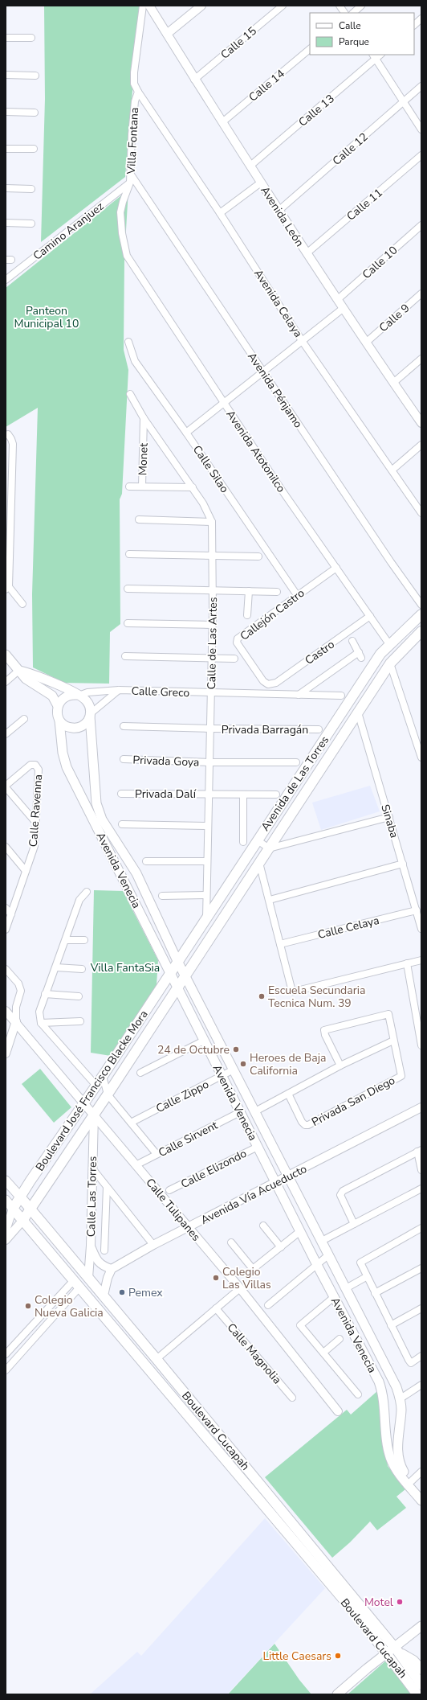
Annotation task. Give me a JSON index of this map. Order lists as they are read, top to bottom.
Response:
{
  "streets": {
    "main road": [
      "Avenida de Las Torres",
      "Avenida Venecia",
      "Boulevard José Francisco Blacke Mora",
      "Boulevard Cucapah"
    ],
    "street": [
      "Calle 15",
      "Calle 14",
      "Calle 13",
      "Villa Fontana",
      "Calle 12",
      "Calle 11",
      "Avenida León",
      "Camino Aranjuez",
      "Calle 10",
      "Avenida Celaya",
      "Calle 9",
      "Avenida Pénjamo",
      "Avenida Atotonilco",
      "Monet",
      "Calle Silao",
      "Callejón Castro",
      "Calle de Las Artes",
      "Castro",
      "Calle Greco",
      "Privada Barragán",
      "Privada Goya",
      "Privada Dalí",
      "Calle Ravenna",
      "Sinaba",
      "Calle Celaya",
      "Calle Zippo",
      "Privada San Diego",
      "Calle Sirvent",
      "Calle Elizondo",
      "Avenida Vía Acueducto",
      "Calle Las Torres",
      "Calle Tulipanes",
      "Calle Magnolia"
    ]
  },
  "crossings": [
    ["Calle 15", "Avenida León"],
    ["Calle 14", "Avenida León"],
    ["Calle 13", "Avenida León"],
    ["Villa Fontana", "Camino Aranjuez"],
    ["Villa Fontana", "Avenida Celaya"],
    ["Villa Fontana", "Avenida Pénjamo"],
    ["Villa Fontana", "Avenida Atotonilco"],
    ["Calle 12", "Avenida León"],
    ["Calle 11", "Avenida León"],
    ["Avenida León", "Calle 10"],
    ["Avenida León", "Calle 9"],
    ["Avenida Atotonilco", "Callejón Castro"],
    ["Avenida Atotonilco", "Castro"],
    ["Avenida Atotonilco", "Avenida de Las Torres"],
    ["Monet", "Calle de Las Artes"],
    ["Calle Silao", "Callejón Castro"],
    ["Callejón Castro", "Castro"],
    ["Calle de Las Artes", "Calle Greco"],
    ["Calle de Las Artes", "Privada Barragán"],
    ["Calle de Las Artes", "Privada Goya"],
    ["Calle de Las Artes", "Avenida de Las Torres"],
    ["Calle de Las Artes", "Privada Dalí"],
    ["Calle Greco", "Avenida Venecia"],
    ["Avenida de Las Torres", "Sinaba"],
    ["Avenida de Las Torres", "Avenida Venecia"],
    ["Avenida de Las Torres", "Boulevard José Francisco Blacke Mora"],
    ["Sinaba", "Calle Celaya"],
    ["Avenida Venecia", "Boulevard José Francisco Blacke Mora"],
    ["Avenida Venecia", "Calle Zippo"],
    ["Avenida Venecia", "Calle Sirvent"],
    ["Avenida Venecia", "Calle Elizondo"],
    ["Avenida Venecia", "Avenida Vía Acueducto"],
    ["Boulevard José Francisco Blacke Mora", "Calle Las Torres"],
    ["Boulevard José Francisco Blacke Mora", "Calle Tulipanes"],
    ["Boulevard José Francisco Blacke Mora", "Boulevard Cucapah"],
    ["Calle Sirvent", "Calle Tulipanes"],
    ["Avenida Vía Acueducto", "Calle Tulipanes"],
    ["Calle Las Torres", "Calle Tulipanes"],
    ["Calle Las Torres", "Boulevard Cucapah"]
  ],
  "parks": ["Panteon Municipal 10", "Villa FantaSia"],
  "places": [
    "Escuela Secundaria Tecnica Num. 39",
    "24 de Octubre",
    "Heroes de Baja California",
    "Colegio Las Villas",
    "Pemex",
    "Colegio Nueva Galicia",
    "Motel",
    "Little Caesars"
  ],
  "legend": ["Calle", "Parque"]
}
